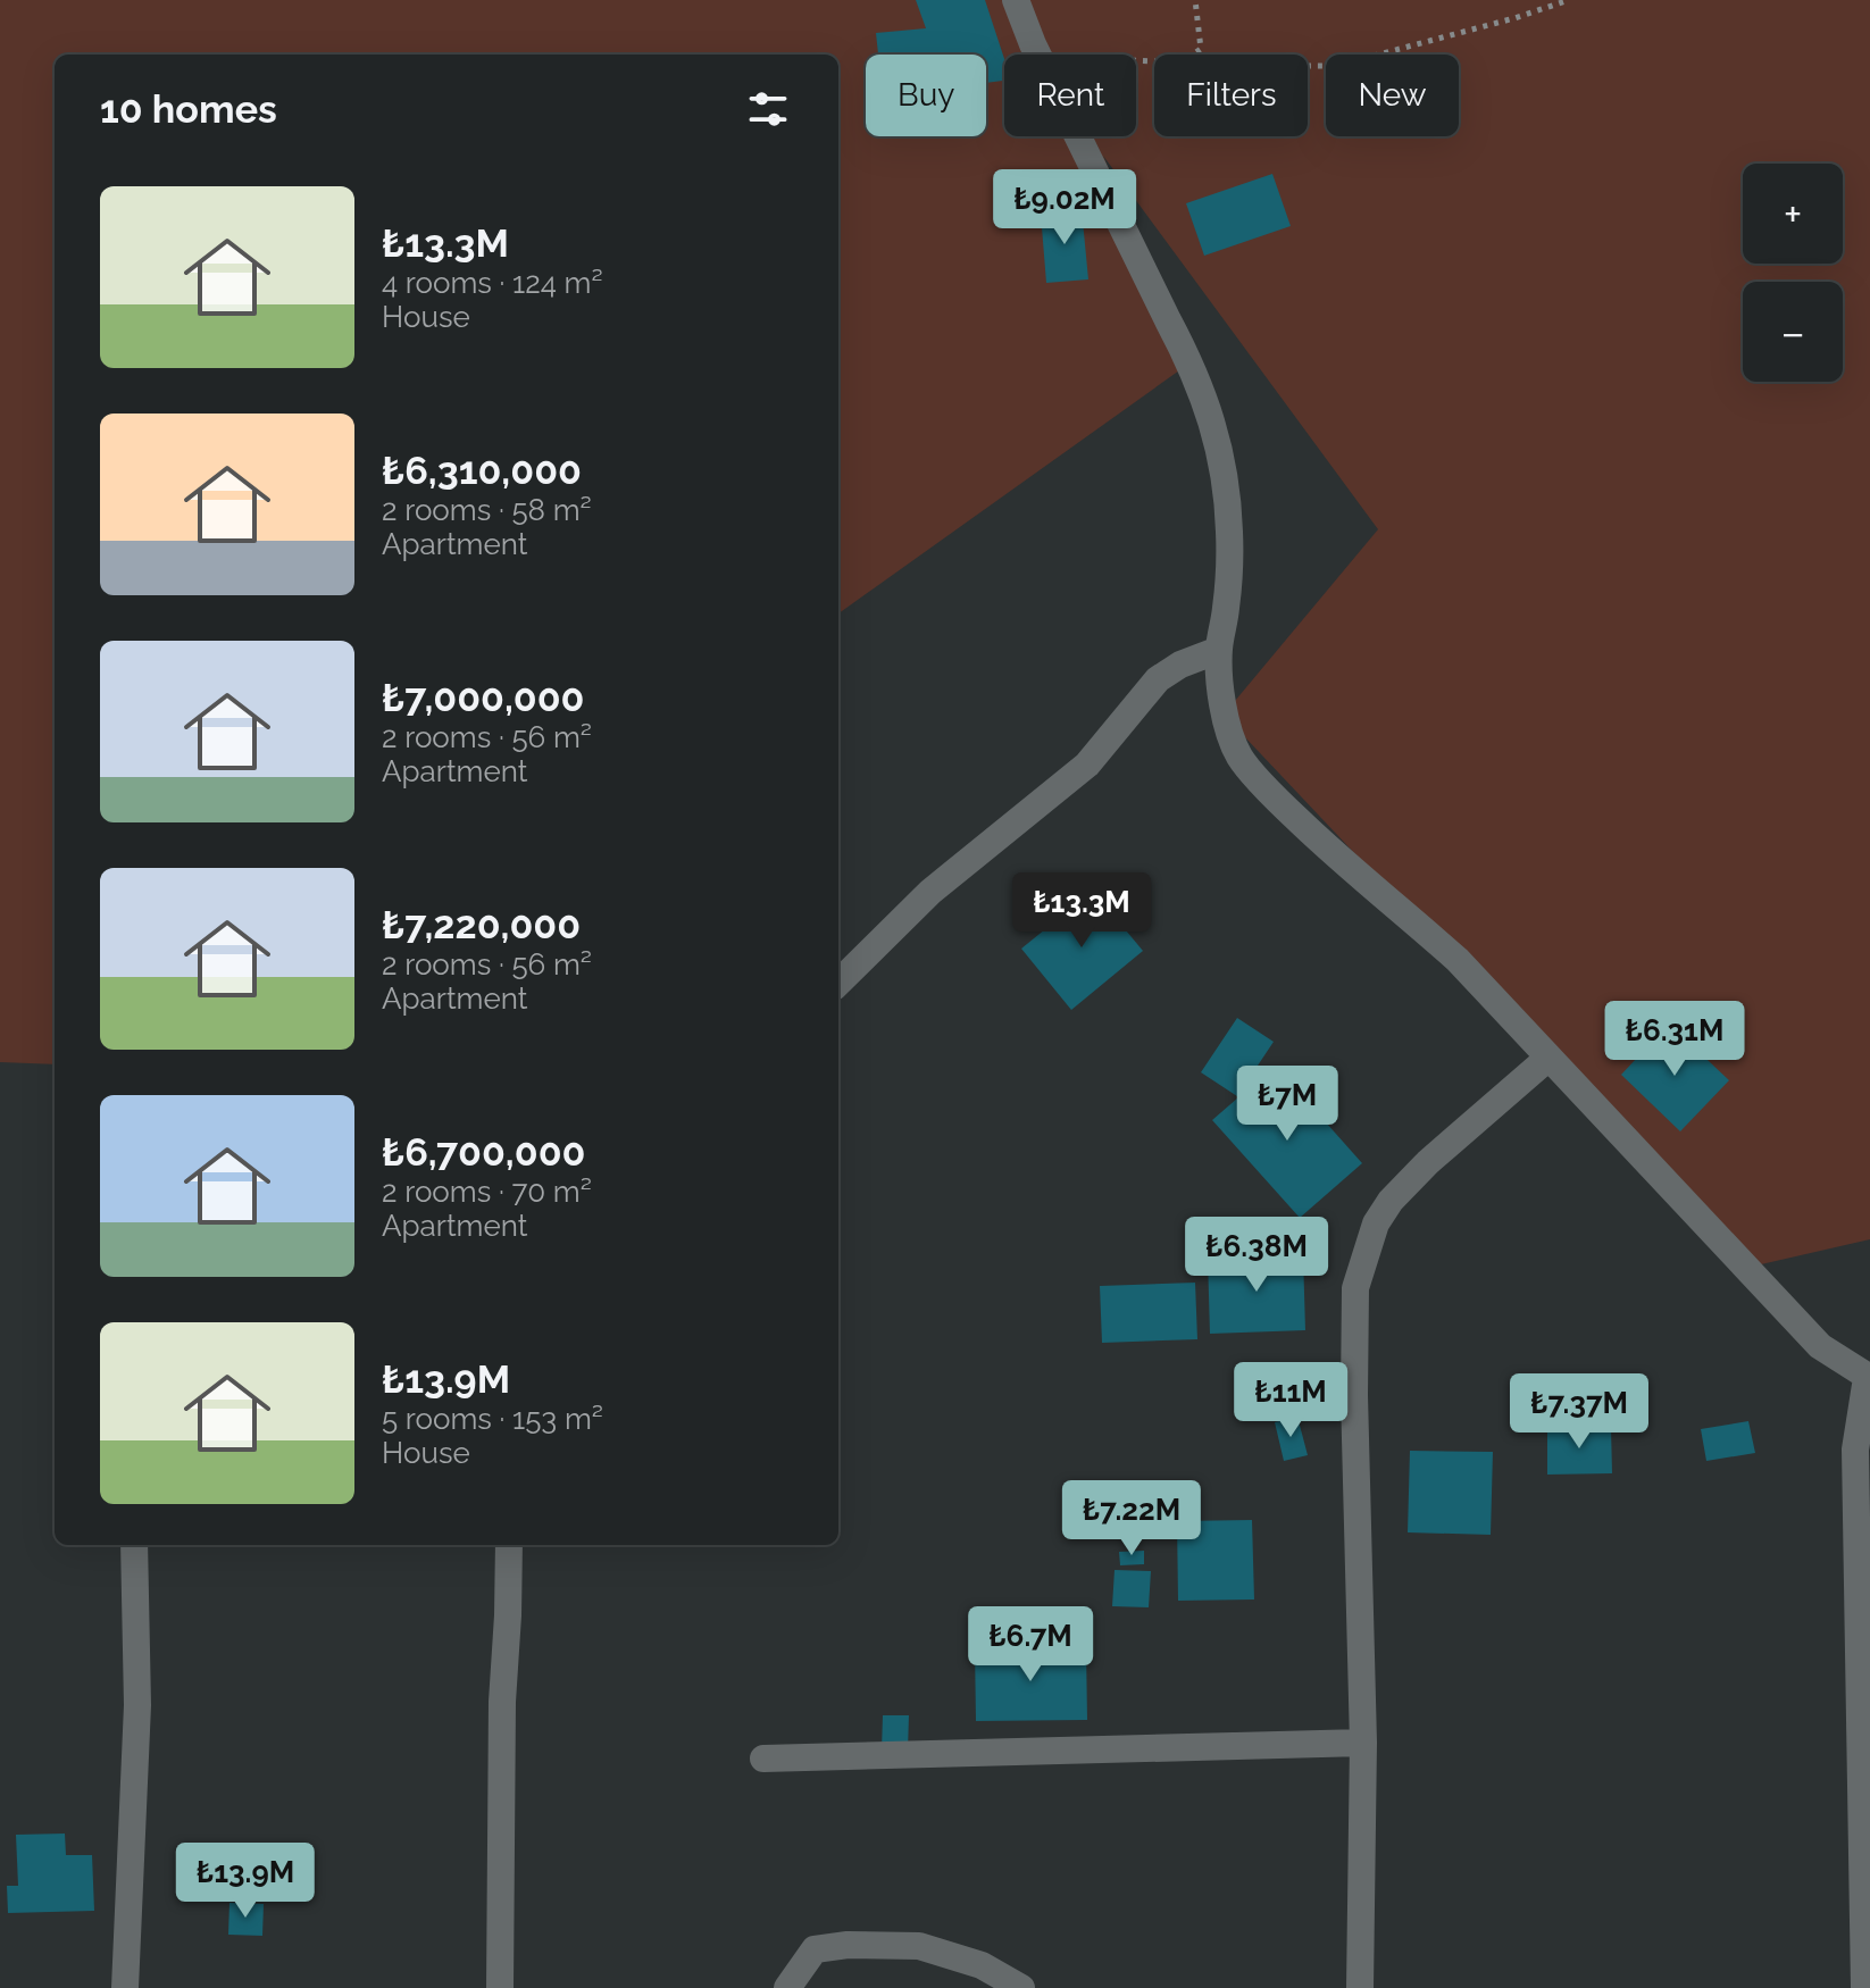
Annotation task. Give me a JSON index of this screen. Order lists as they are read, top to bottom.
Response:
{
  "page": {
    "chip": [
      "Buy",
      "Rent",
      "Filters",
      "New"
    ],
    "heading": "10 homes",
    "map_buttons": ["+", "−"],
    "list": [
      {
        "name": "₺13.3M",
        "note": "4 rooms · 124 m² · House"
      },
      {
        "name": "₺6,310,000",
        "note": "2 rooms · 58 m² · Apartment"
      },
      {
        "name": "₺7,000,000",
        "note": "2 rooms · 56 m² · Apartment"
      },
      {
        "name": "₺7,220,000",
        "note": "2 rooms · 56 m² · Apartment"
      },
      {
        "name": "₺6,700,000",
        "note": "2 rooms · 70 m² · Apartment"
      },
      {
        "name": "₺13.9M",
        "note": "5 rooms · 153 m² · House"
      }
    ],
    "price": [
      "₺9.02M",
      "₺13.3M",
      "₺6.31M",
      "₺7M",
      "₺6.38M",
      "₺11M",
      "₺7.37M",
      "₺7.22M",
      "₺6.7M",
      "₺13.9M"
    ]
  }
}
